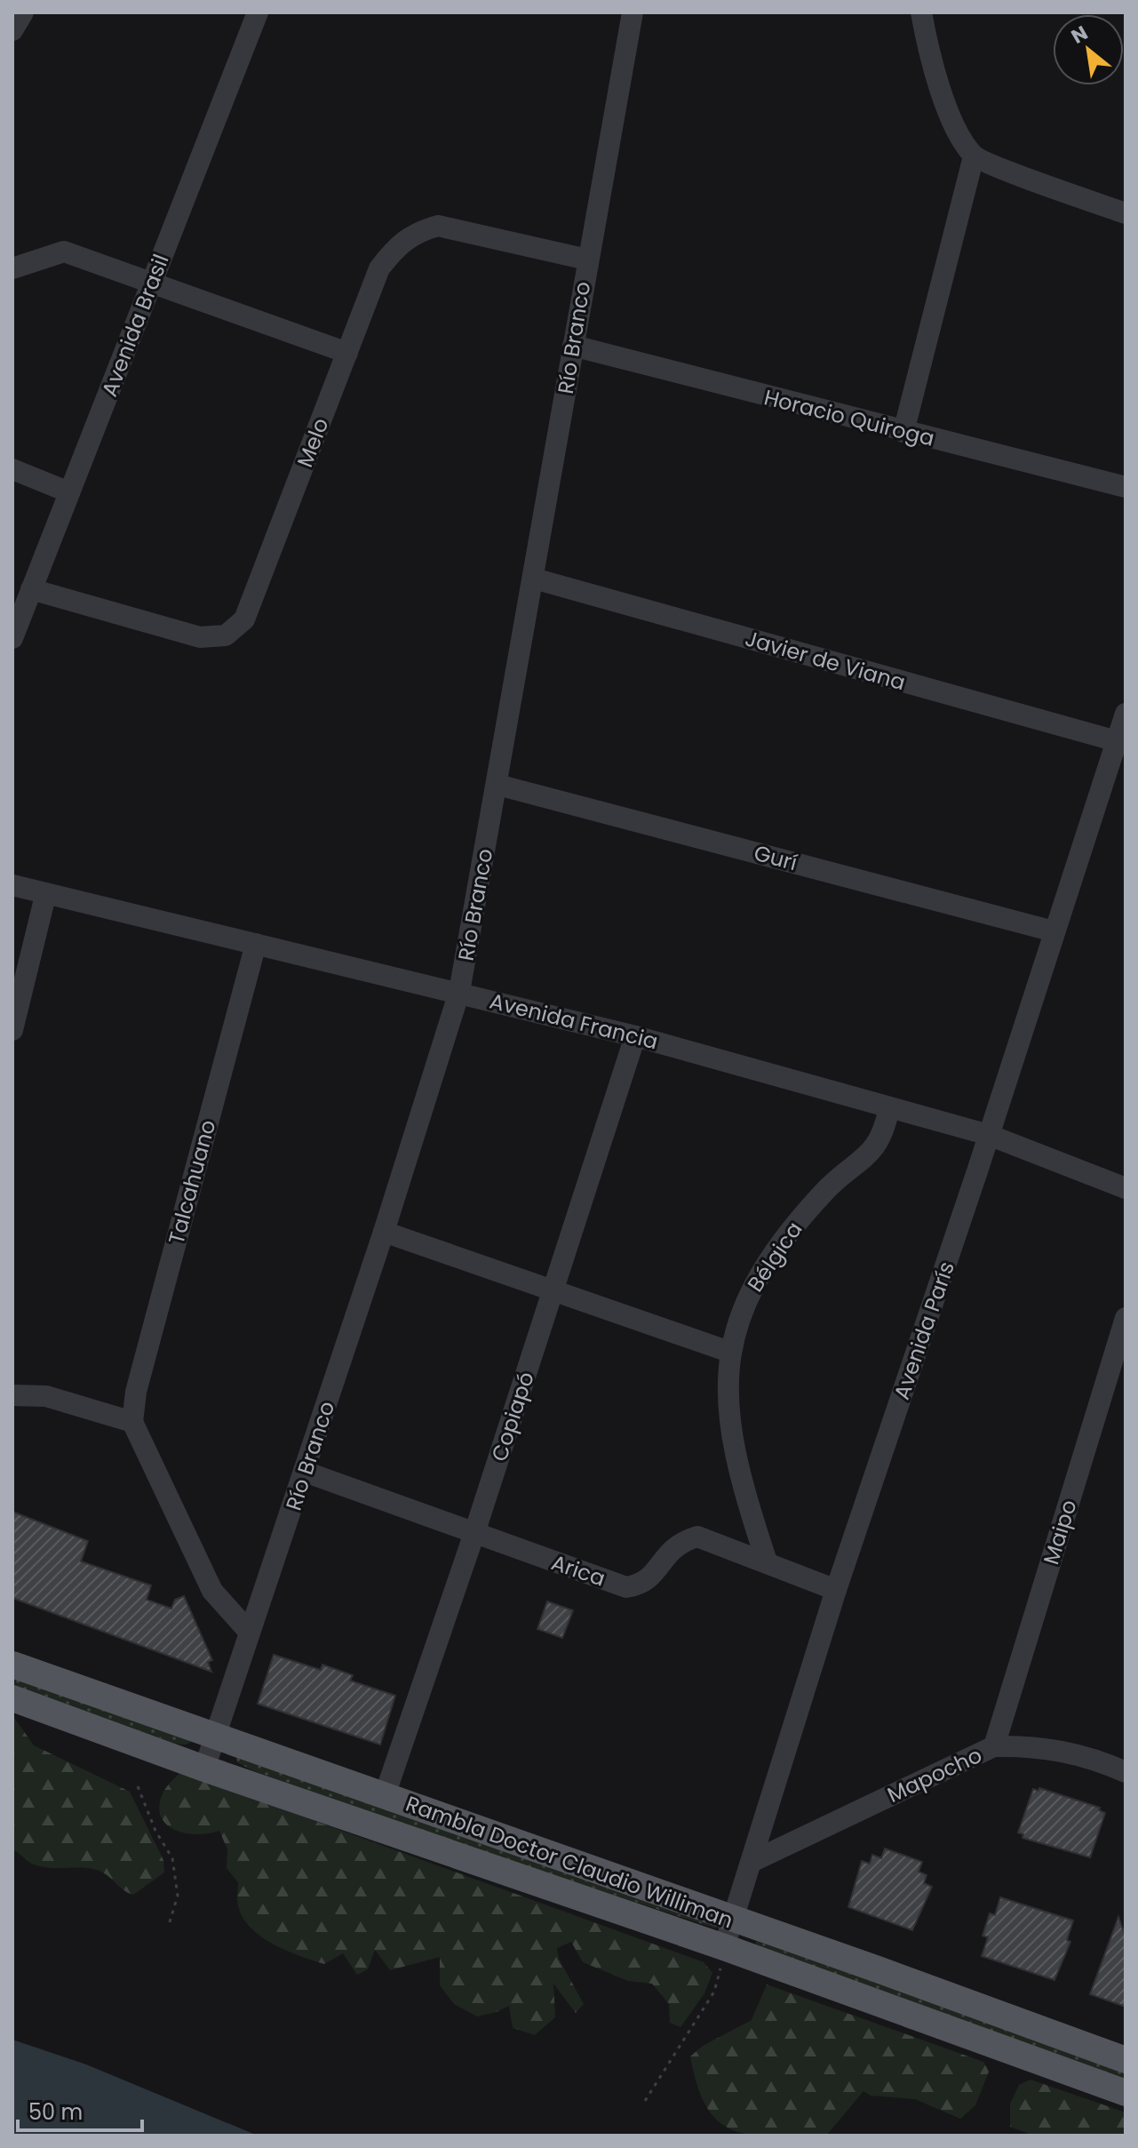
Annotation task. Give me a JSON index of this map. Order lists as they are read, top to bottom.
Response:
{
  "streets": {
    "main road": ["Rambla Doctor Claudio Williman"],
    "street": [
      "Avenida Brasil",
      "Río Branco",
      "Horacio Quiroga",
      "Melo",
      "Javier de Viana",
      "Gurí",
      "Avenida Francia",
      "Talcahuano",
      "Bélgica",
      "Avenida París",
      "Copiapó",
      "Maipo",
      "Arica",
      "Mapocho"
    ]
  },
  "crossings": [
    ["Avenida Brasil", "Melo"],
    ["Río Branco", "Horacio Quiroga"],
    ["Río Branco", "Melo"],
    ["Río Branco", "Javier de Viana"],
    ["Río Branco", "Gurí"],
    ["Río Branco", "Avenida Francia"],
    ["Río Branco", "Arica"],
    ["Río Branco", "Rambla Doctor Claudio Williman"],
    ["Javier de Viana", "Avenida París"],
    ["Gurí", "Avenida París"],
    ["Avenida Francia", "Talcahuano"],
    ["Avenida Francia", "Bélgica"],
    ["Avenida Francia", "Avenida París"],
    ["Avenida Francia", "Copiapó"],
    ["Bélgica", "Arica"],
    ["Avenida París", "Arica"],
    ["Avenida París", "Mapocho"],
    ["Avenida París", "Rambla Doctor Claudio Williman"],
    ["Copiapó", "Arica"],
    ["Copiapó", "Rambla Doctor Claudio Williman"],
    ["Maipo", "Mapocho"]
  ],
  "scale_bar": "50 m",
  "north": "top left"
}
